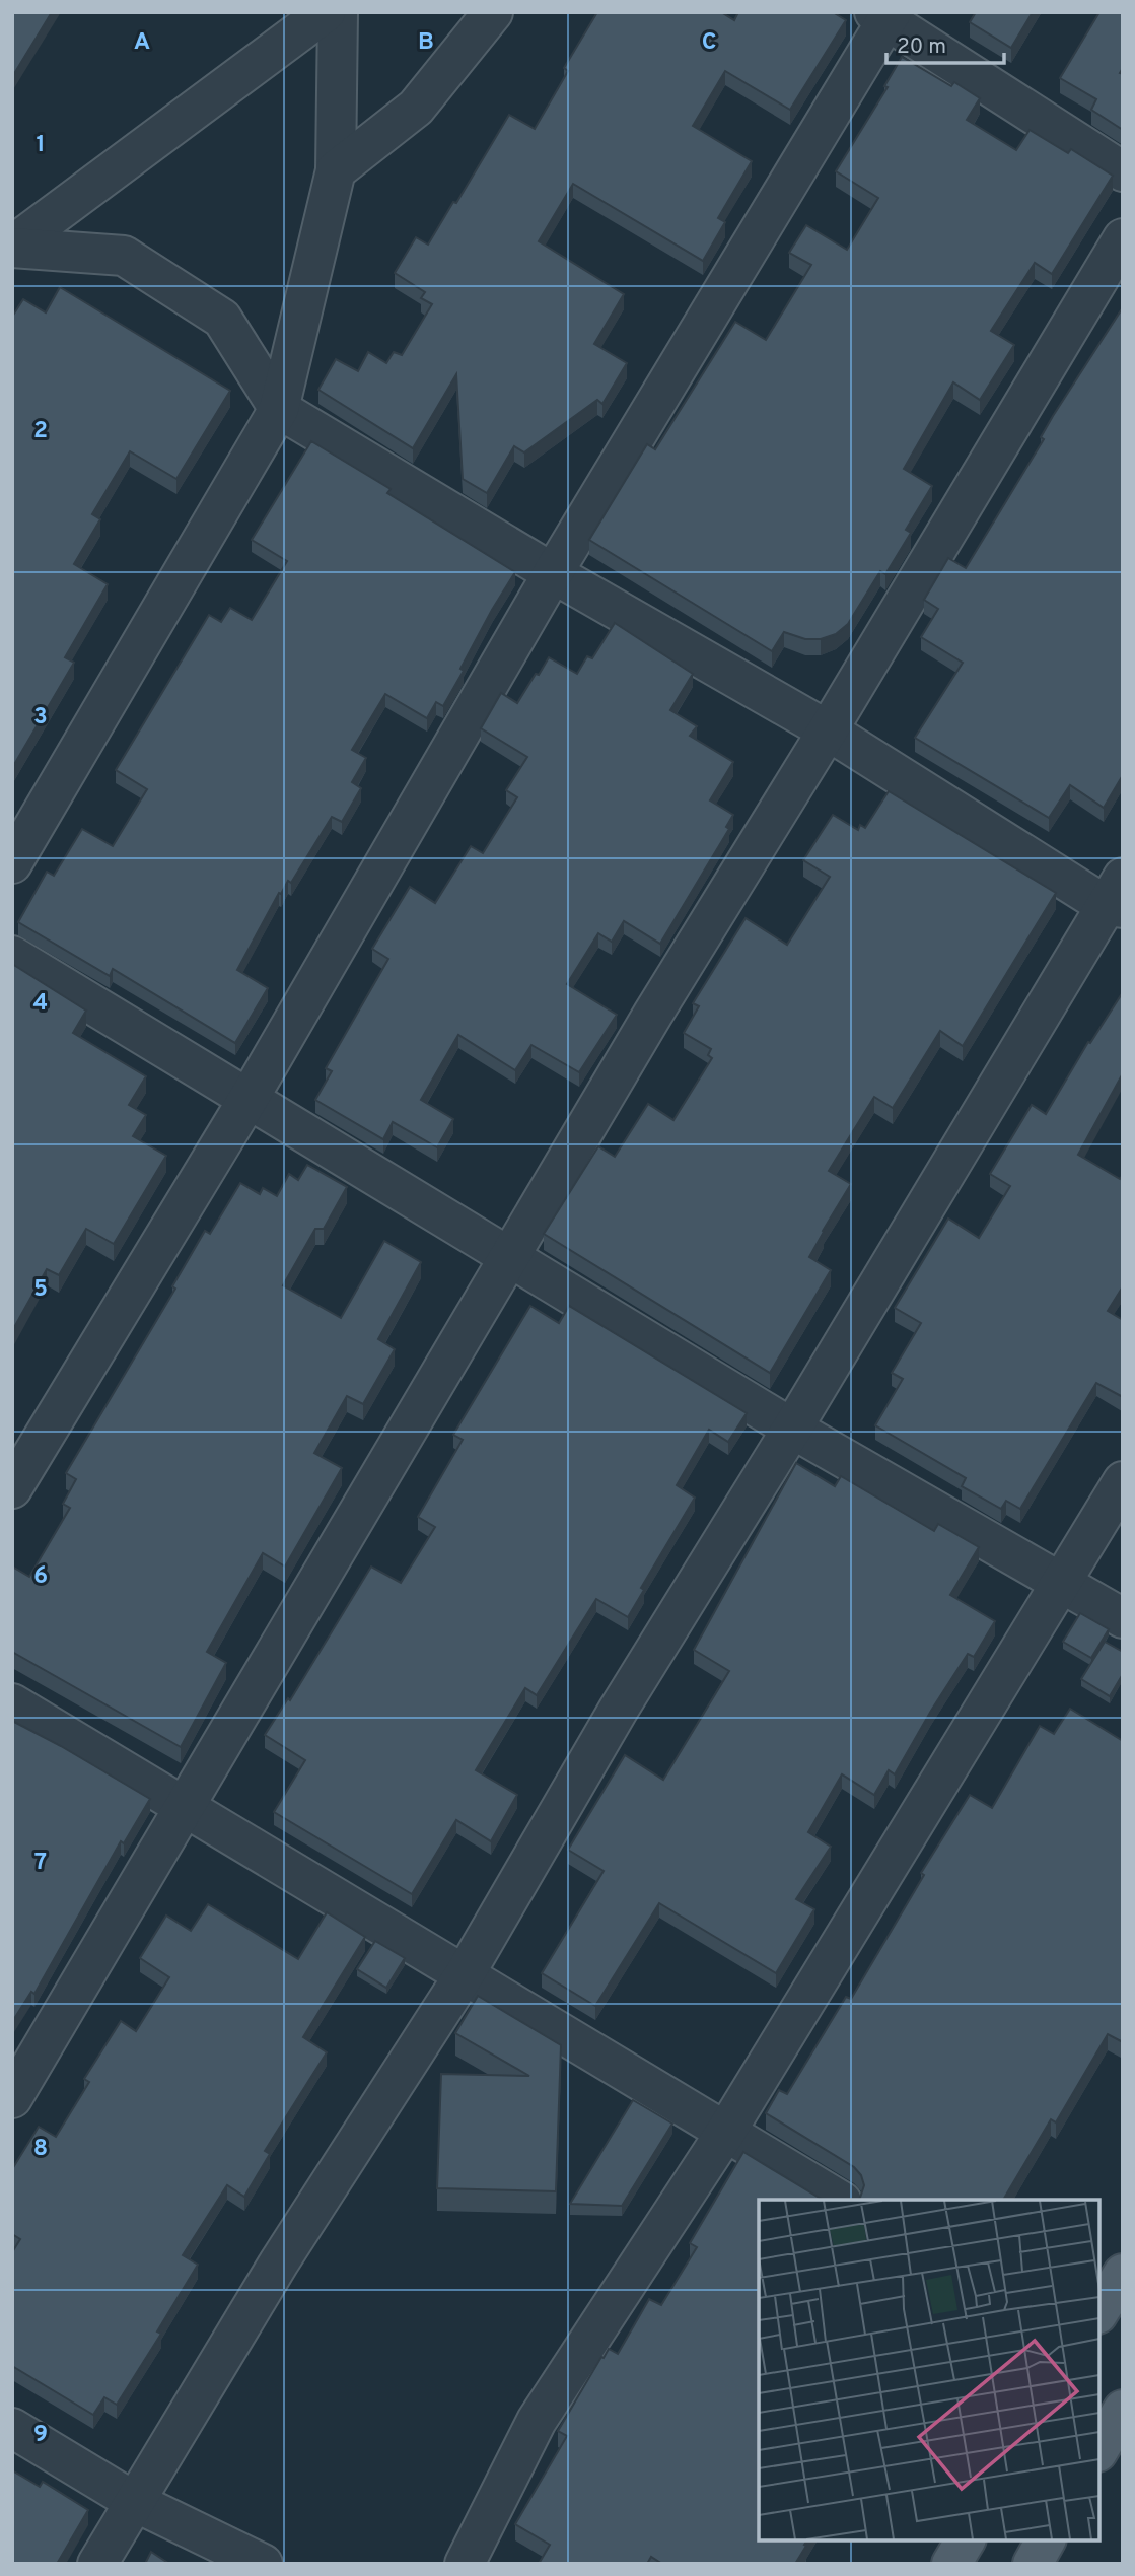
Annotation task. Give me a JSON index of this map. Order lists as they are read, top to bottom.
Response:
{
  "scale_bar": "20 m",
  "grid": {
    "columns": ["A", "B", "C"],
    "rows": [
      "1",
      "2",
      "3",
      "4",
      "5",
      "6",
      "7",
      "8",
      "9"
    ]
  }
}
